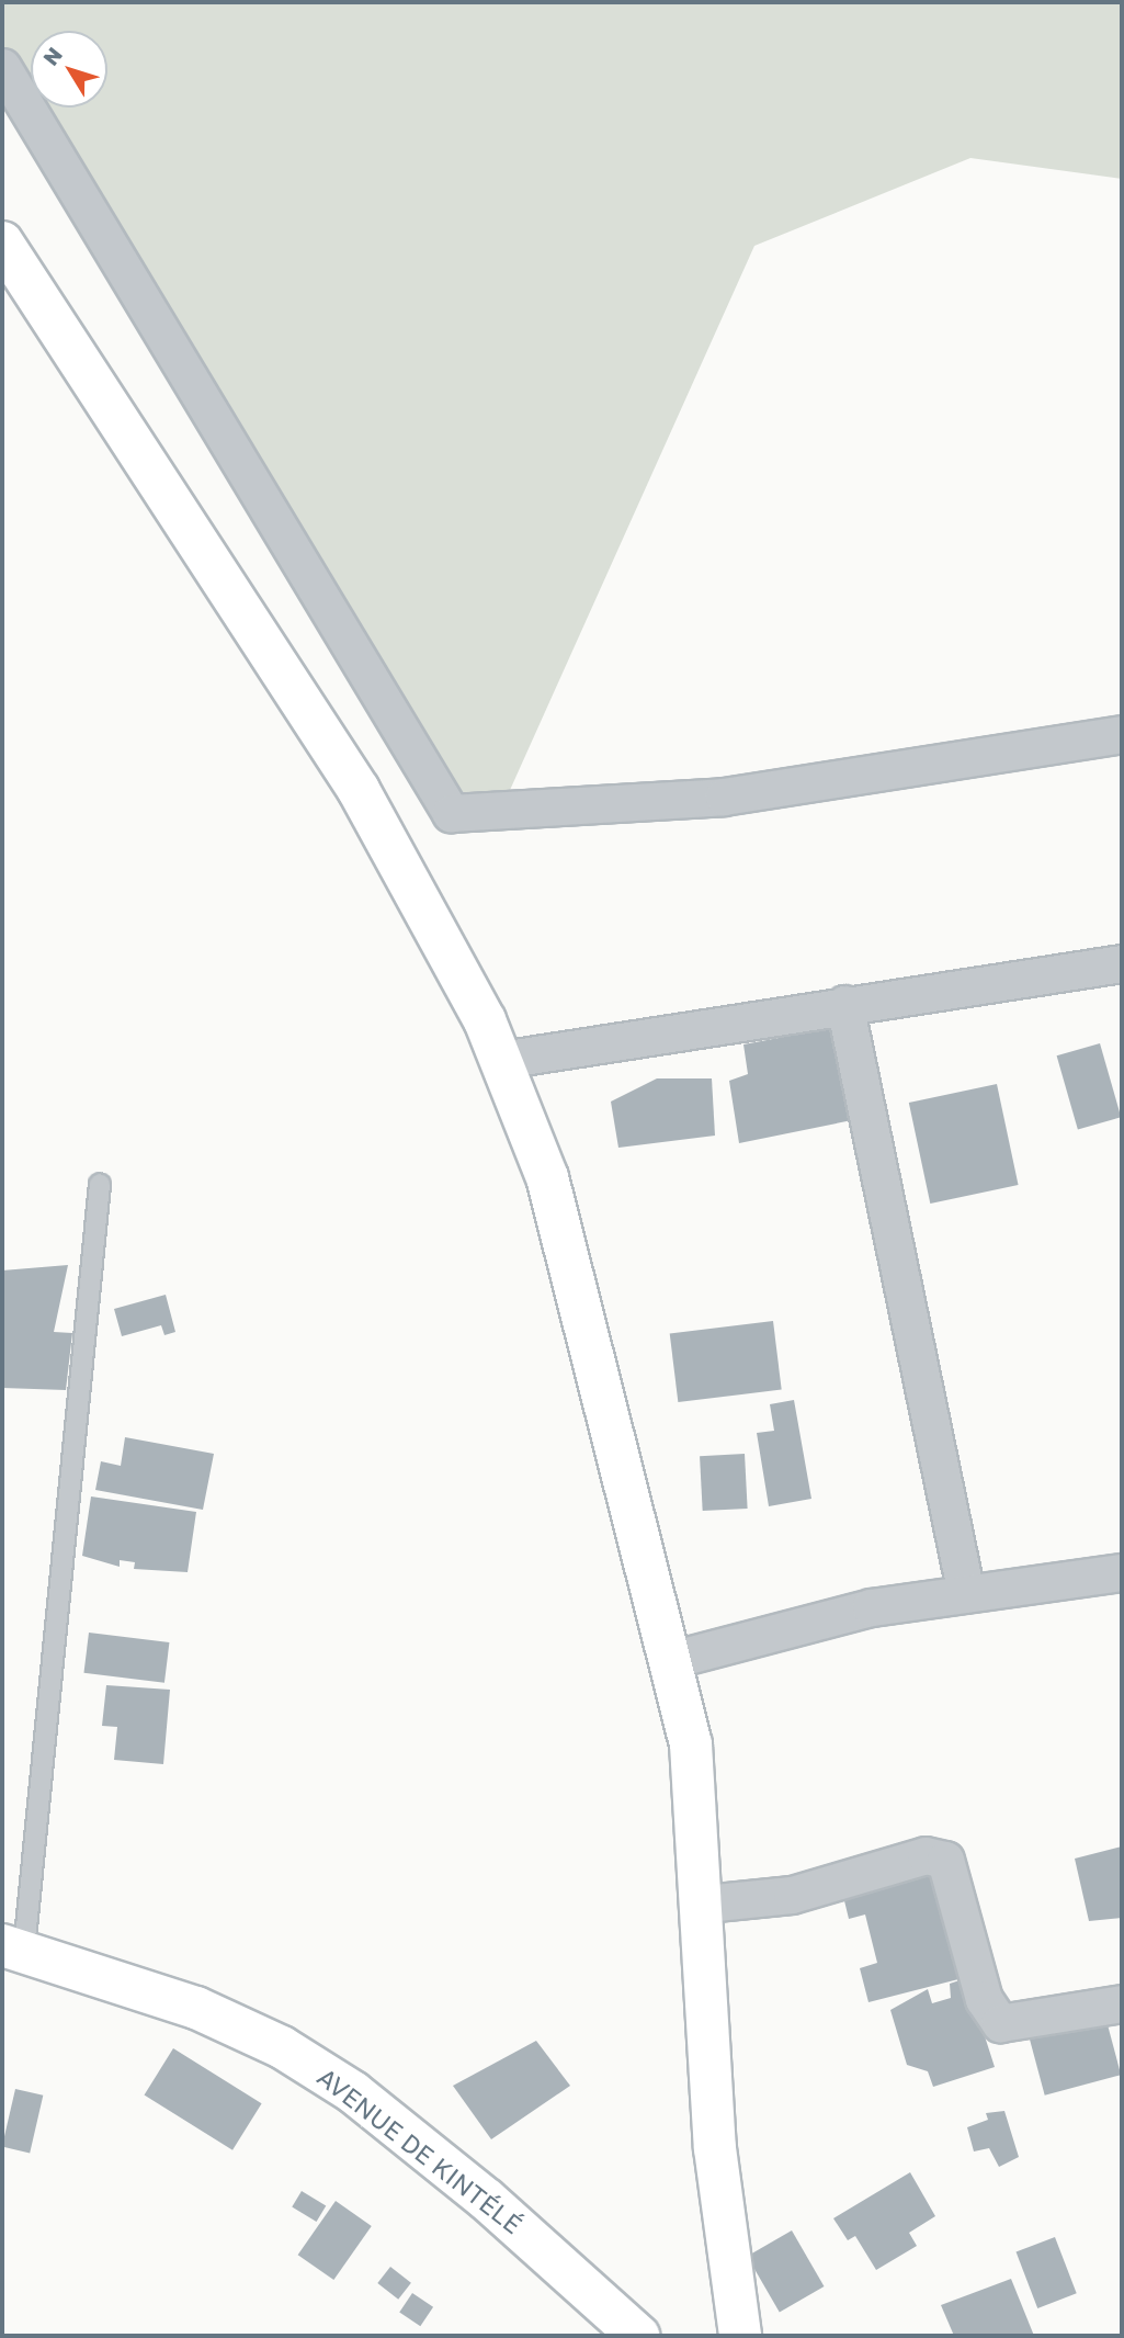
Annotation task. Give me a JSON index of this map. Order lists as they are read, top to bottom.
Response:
{
  "streets": {
    "street": ["AVENUE DE KINTÉLÉ"]
  },
  "north": "top left"
}
